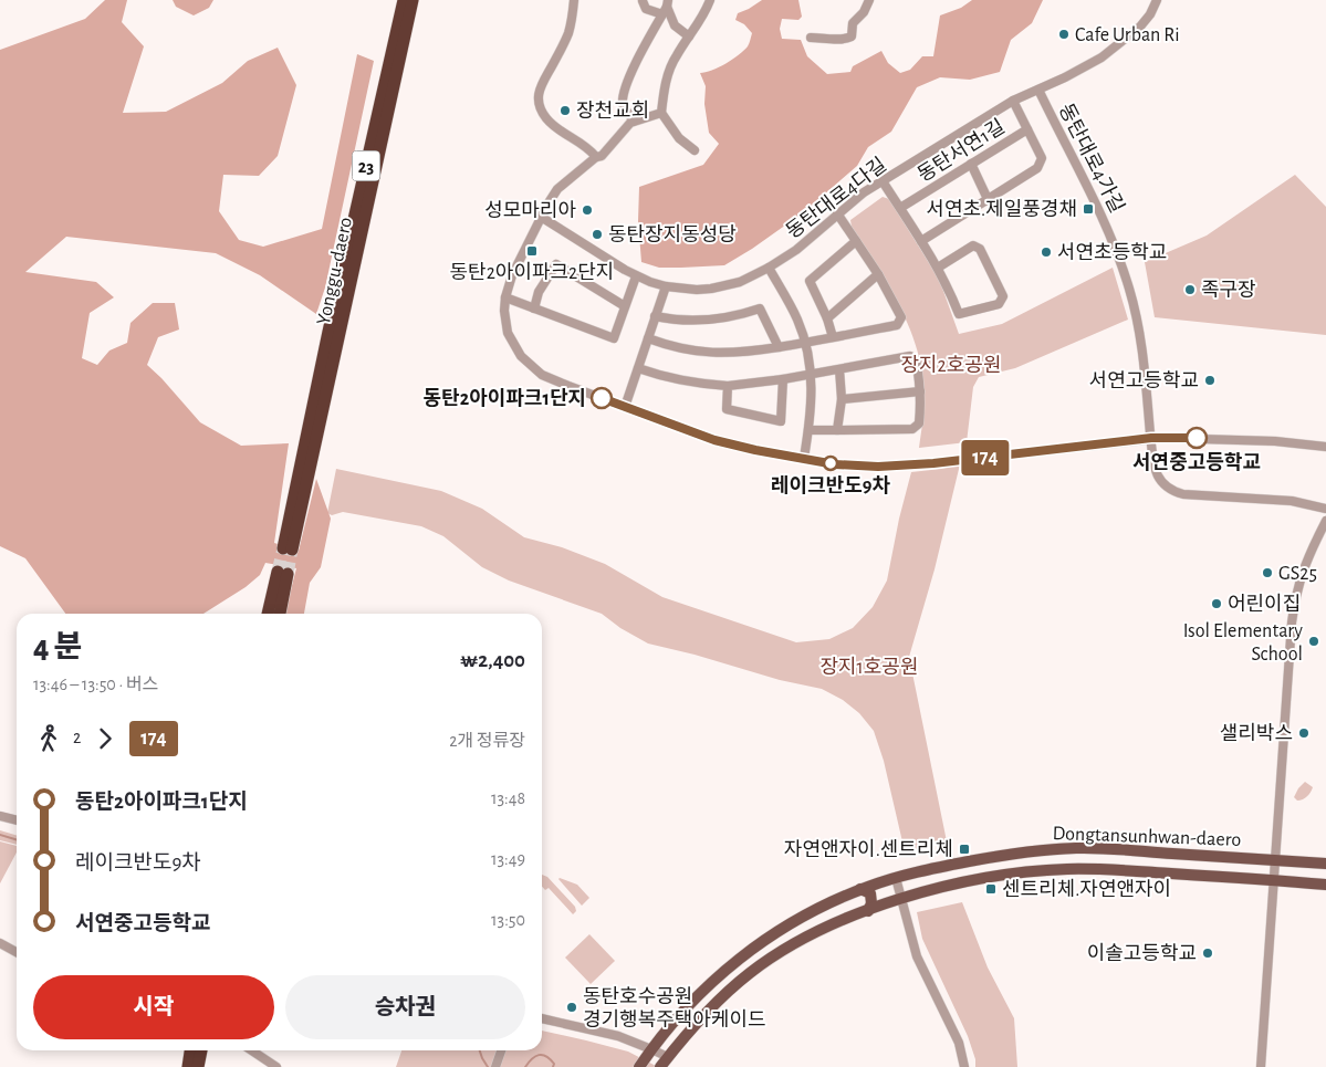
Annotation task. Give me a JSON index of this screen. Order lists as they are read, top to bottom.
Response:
{
  "streets": {
    "highway": ["23", "Yonggu-daero"],
    "main road": ["Dongtansunhwan-daero"],
    "street": ["동탄서연1길", "동탄대로4가길", "동탄대로4다길"]
  },
  "crossings": [
    ["동탄대로4가길", "동탄대로4다길"]
  ],
  "parks": ["장지2호공원", "장지1호공원"],
  "places": {
    "other": [
      "Cafe Urban Ri",
      "장천교회",
      "성모마리아",
      "동탄장지동성당",
      "서연초등학교",
      "족구장",
      "서연고등학교",
      "동탄2아이파크1단지",
      "서연중고등학교",
      "레이크반도9차",
      "GS25",
      "어린이집",
      "Isol Elementary School",
      "샐리박스",
      "이솔고등학교",
      "동탄호수공원 경기행복주택아케이드"
    ],
    "transit": [
      "서연초.제일풍경채",
      "동탄2아이파크2단지",
      "자연앤자이.센트리체",
      "센트리체.자연앤자이"
    ]
  },
  "lines": ["bus line 174"],
  "page": {
    "on_map": "174",
    "heading": ["4 분", "13:46 – 13:50 · 버스", "₩2,400"],
    "legs": ["2", "174", "2개 정류장"],
    "list": [
      {
        "name": "동탄2아이파크1단지",
        "value": "13:48"
      },
      {
        "name": "레이크반도9차",
        "value": "13:49"
      },
      {
        "name": "서연중고등학교",
        "value": "13:50"
      }
    ],
    "buttons": ["시작", "승차권"]
  }
}
